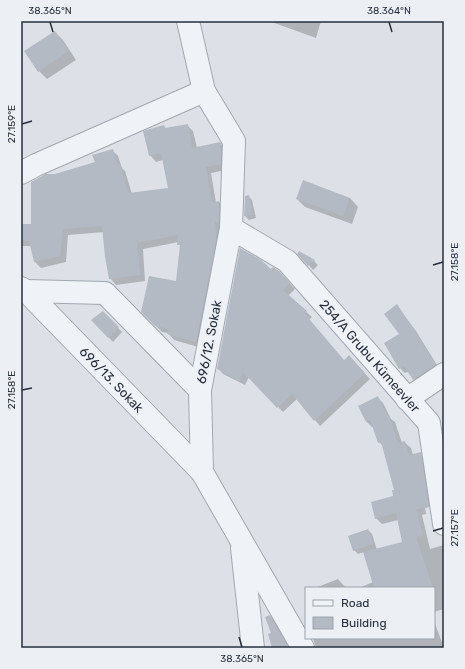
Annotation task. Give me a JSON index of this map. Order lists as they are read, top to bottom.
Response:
{
  "streets": {
    "street": ["696/12. Sokak", "254/A Grubu Kümeevler", "696/13. Sokak"]
  },
  "crossings": [
    ["696/12. Sokak", "254/A Grubu Kümeevler"],
    ["696/12. Sokak", "696/13. Sokak"]
  ],
  "legend": ["Road", "Building"],
  "coordinates": [
    "38.365°N",
    "38.364°N",
    "27.159°E",
    "27.158°E",
    "27.157°E"
  ]
}
